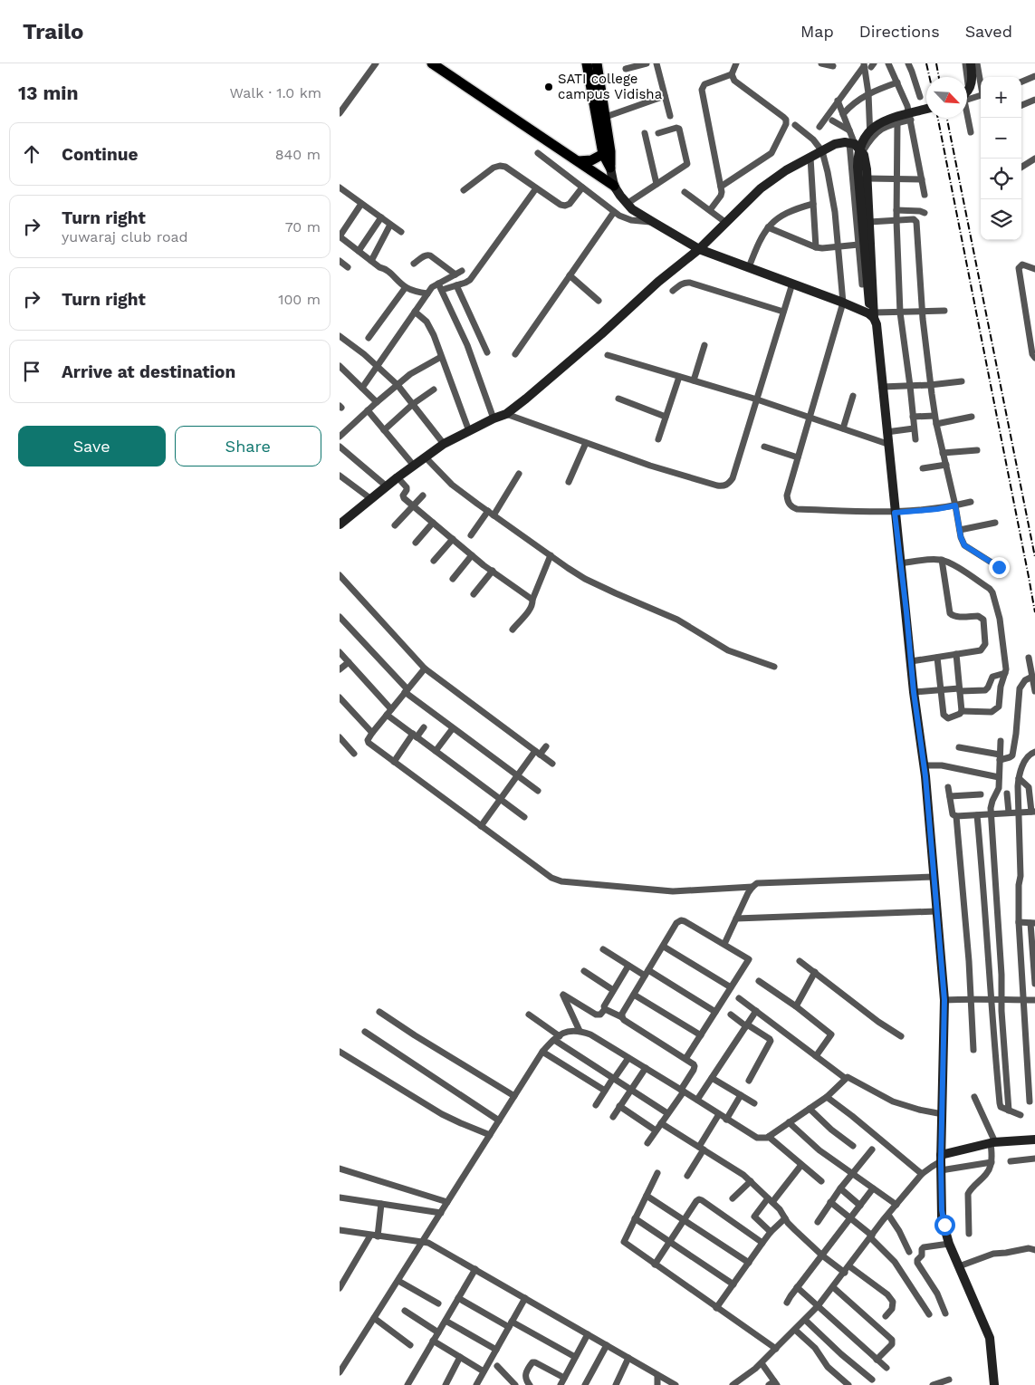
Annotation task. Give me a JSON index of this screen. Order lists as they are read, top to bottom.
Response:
{
  "places": ["SATI college campus Vidisha"],
  "north": "bottom right",
  "page": {
    "header": "Trailo",
    "nav": ["Map", "Directions", "Saved"],
    "heading": ["13 min", "Walk · 1.0 km"],
    "map_buttons": ["+", "−"],
    "list": [
      ["Continue", "840 m"],
      ["Turn right", "yuwaraj club road", "70 m"],
      ["Turn right", "100 m"],
      "Arrive at destination"
    ],
    "buttons": ["Save", "Share"]
  }
}
